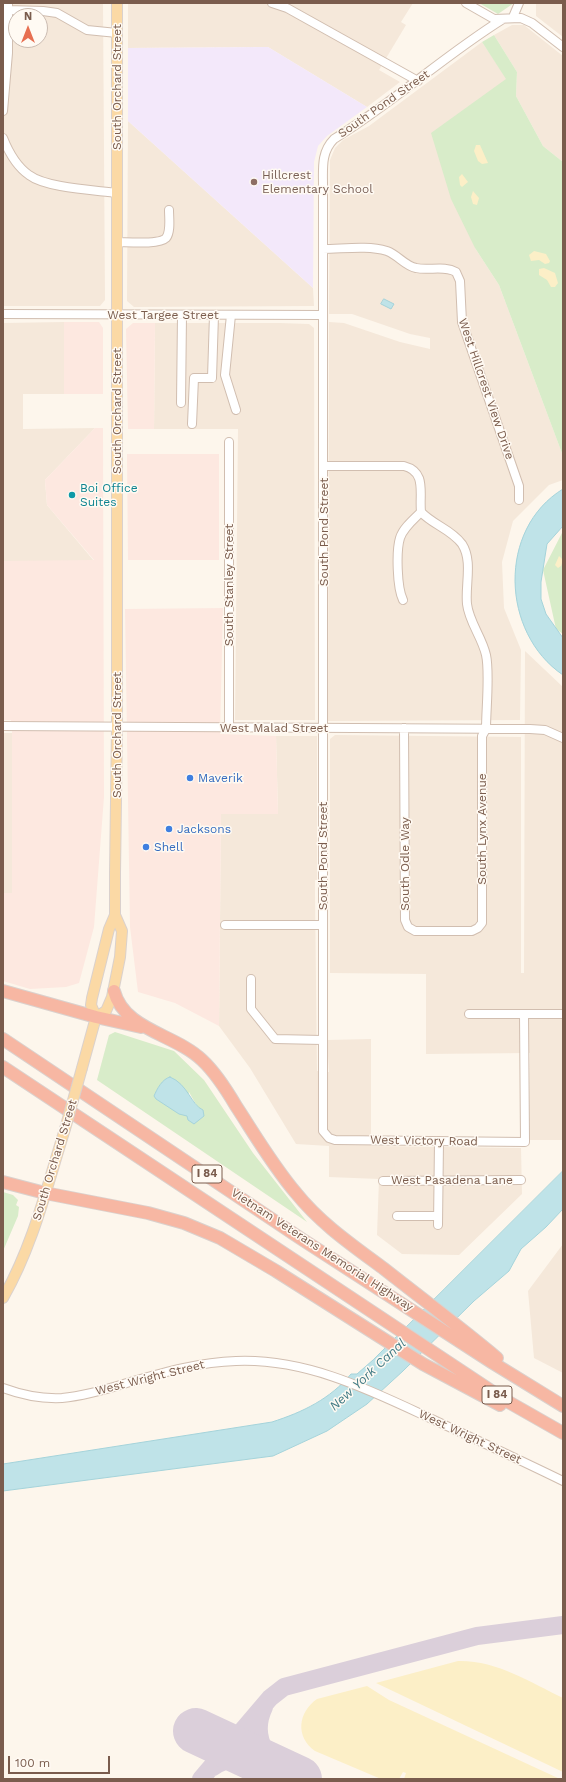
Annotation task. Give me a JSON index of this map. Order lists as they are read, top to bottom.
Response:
{
  "streets": {
    "highway": ["I 84", "Vietnam Veterans Memorial Highway"],
    "main road": ["South Orchard Street"],
    "street": [
      "South Pond Street",
      "West Targee Street",
      "West Hillcrest View Drive",
      "South Stanley Street",
      "West Malad Street",
      "South Lynx Avenue",
      "South Odle Way",
      "West Victory Road",
      "West Pasadena Lane",
      "West Wright Street"
    ]
  },
  "crossings": [
    ["South Orchard Street", "West Targee Street"],
    ["South Orchard Street", "West Malad Street"],
    ["South Pond Street", "West Targee Street"],
    ["South Pond Street", "West Hillcrest View Drive"],
    ["South Pond Street", "West Malad Street"],
    ["South Pond Street", "West Victory Road"],
    ["South Stanley Street", "West Malad Street"],
    ["West Malad Street", "South Lynx Avenue"],
    ["West Malad Street", "South Odle Way"],
    ["South Lynx Avenue", "South Odle Way"]
  ],
  "water": ["New York Canal"],
  "places": [
    "Hillcrest Elementary School",
    "Boi Office Suites",
    "Maverik",
    "Jacksons",
    "Shell"
  ],
  "scale_bar": "100 m",
  "north": "top"
}
